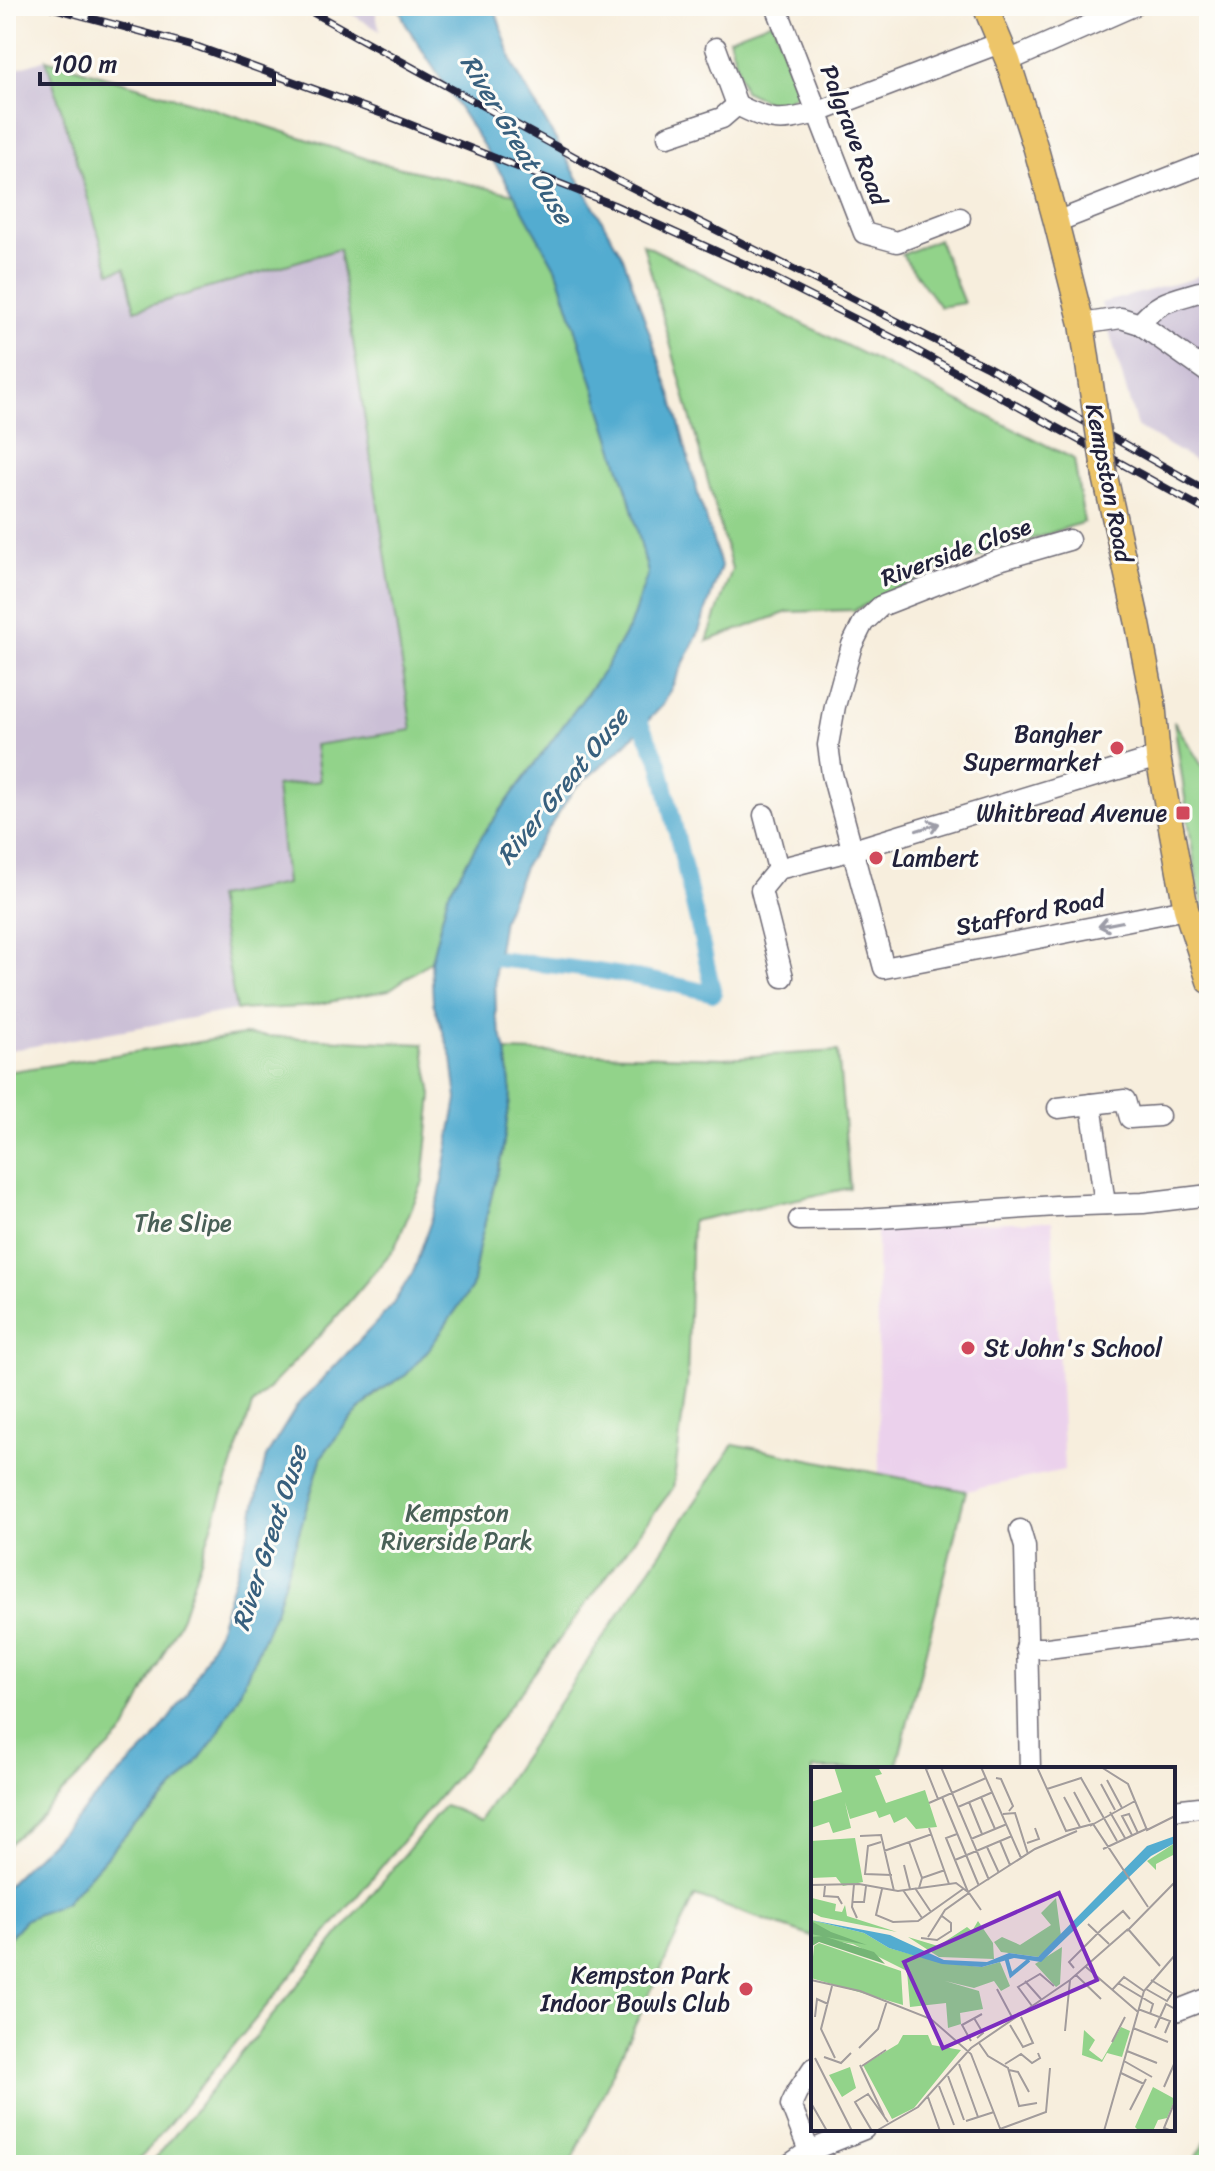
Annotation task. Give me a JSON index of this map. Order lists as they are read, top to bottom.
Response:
{
  "streets": {
    "main road": ["Kempston Road"],
    "street": ["Palgrave Road", "Riverside Close", "Stafford Road"]
  },
  "crossings": [
    ["Kempston Road", "Stafford Road"],
    ["Riverside Close", "Stafford Road"]
  ],
  "water": ["River Great Ouse"],
  "parks": ["The Slipe", "Kempston Riverside Park"],
  "places": {
    "other": [
      "Bangher Supermarket",
      "Lambert",
      "St John's School",
      "Kempston Park Indoor Bowls Club"
    ],
    "transit": ["Whitbread Avenue"]
  },
  "scale_bar": "100 m"
}
